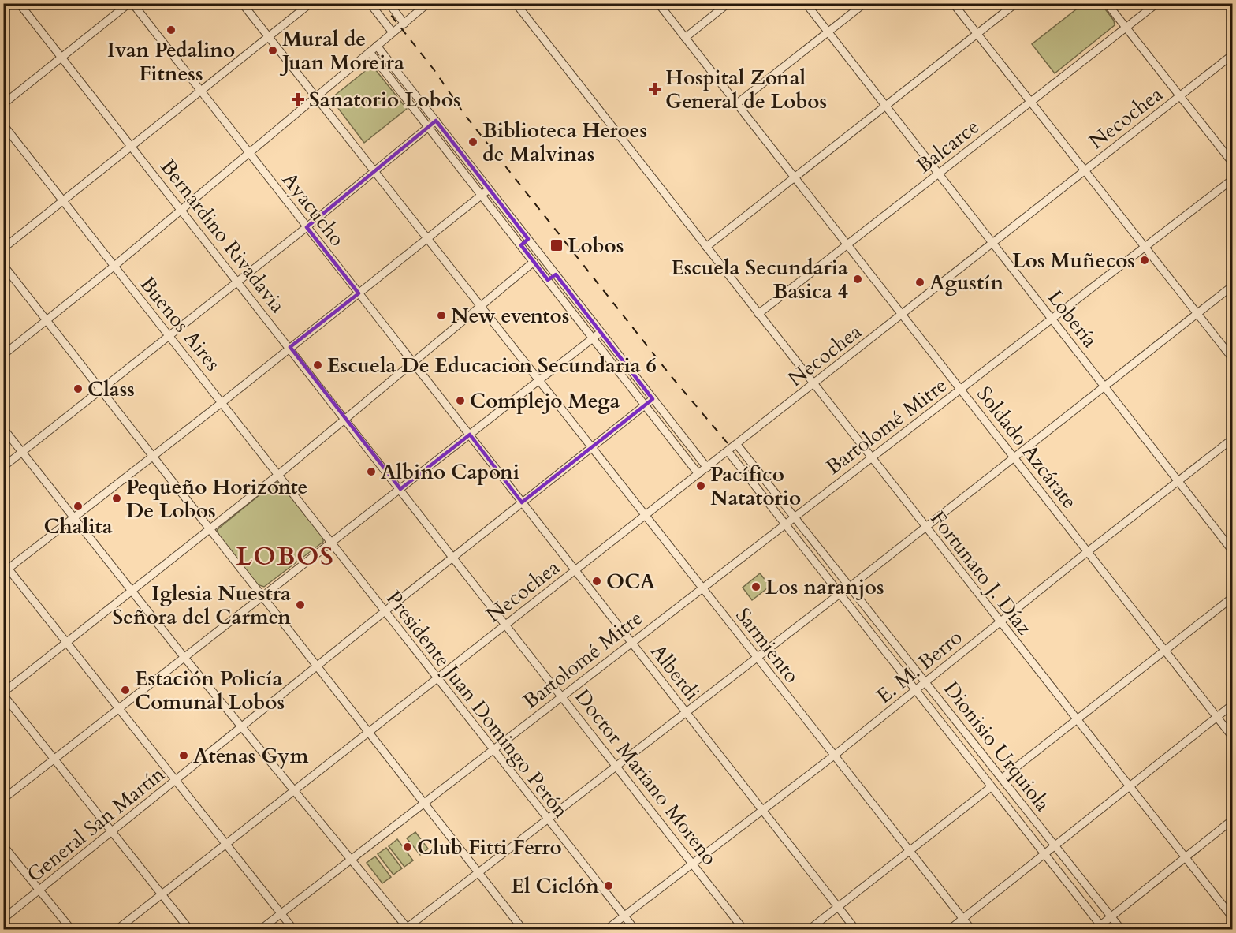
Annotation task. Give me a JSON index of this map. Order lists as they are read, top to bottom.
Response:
{
  "streets": {
    "street": [
      "Necochea",
      "Balcarce",
      "Ayacucho",
      "Bernardino Rivadavia",
      "Lobería",
      "Buenos Aires",
      "Bartolomé Mitre",
      "Soldado Azcárate",
      "Fortunato J. Díaz",
      "Sarmiento",
      "E. M. Berro",
      "Alberdi",
      "Presidente Juan Domingo Perón",
      "Dionisio Urquiola",
      "Doctor Mariano Moreno",
      "General San Martín"
    ]
  },
  "crossings": [
    ["Necochea", "Lobería"],
    ["Necochea", "Soldado Azcárate"],
    ["Necochea", "Fortunato J. Díaz"],
    ["Necochea", "Sarmiento"],
    ["Necochea", "Alberdi"],
    ["Necochea", "Presidente Juan Domingo Perón"],
    ["Necochea", "Dionisio Urquiola"],
    ["Necochea", "Doctor Mariano Moreno"],
    ["Balcarce", "Lobería"],
    ["Balcarce", "Soldado Azcárate"],
    ["Balcarce", "Fortunato J. Díaz"],
    ["Ayacucho", "Alberdi"],
    ["Bernardino Rivadavia", "Doctor Mariano Moreno"],
    ["Lobería", "Bartolomé Mitre"],
    ["Lobería", "E. M. Berro"],
    ["Buenos Aires", "Presidente Juan Domingo Perón"],
    ["Bartolomé Mitre", "Soldado Azcárate"],
    ["Bartolomé Mitre", "Fortunato J. Díaz"],
    ["Bartolomé Mitre", "Sarmiento"],
    ["Bartolomé Mitre", "Alberdi"],
    ["Bartolomé Mitre", "Presidente Juan Domingo Perón"],
    ["Bartolomé Mitre", "Dionisio Urquiola"],
    ["Bartolomé Mitre", "Doctor Mariano Moreno"],
    ["Soldado Azcárate", "E. M. Berro"],
    ["Fortunato J. Díaz", "E. M. Berro"],
    ["Sarmiento", "E. M. Berro"],
    ["E. M. Berro", "Alberdi"],
    ["E. M. Berro", "Presidente Juan Domingo Perón"],
    ["E. M. Berro", "Dionisio Urquiola"],
    ["E. M. Berro", "Doctor Mariano Moreno"],
    ["Presidente Juan Domingo Perón", "General San Martín"]
  ],
  "districts": ["LOBOS"],
  "places": {
    "other": [
      "Ivan Pedalino Fitness",
      "Mural de Juan Moreira",
      "Biblioteca Heroes de Malvinas",
      "Los Muñecos",
      "Escuela Secundaria Basica 4",
      "Agustín",
      "New eventos",
      "Escuela De Educacion Secundaria 6",
      "Class",
      "Complejo Mega",
      "Albino Caponi",
      "Pacífico Natatorio",
      "Pequeño Horizonte De Lobos",
      "Chalita",
      "OCA",
      "Los naranjos",
      "Iglesia Nuestra Señora del Carmen",
      "Estación Policía Comunal Lobos",
      "Atenas Gym",
      "Club Fitti Ferro",
      "El Ciclón"
    ],
    "health": ["Hospital Zonal General de Lobos", "Sanatorio Lobos"],
    "transit": ["Lobos"]
  }
}
